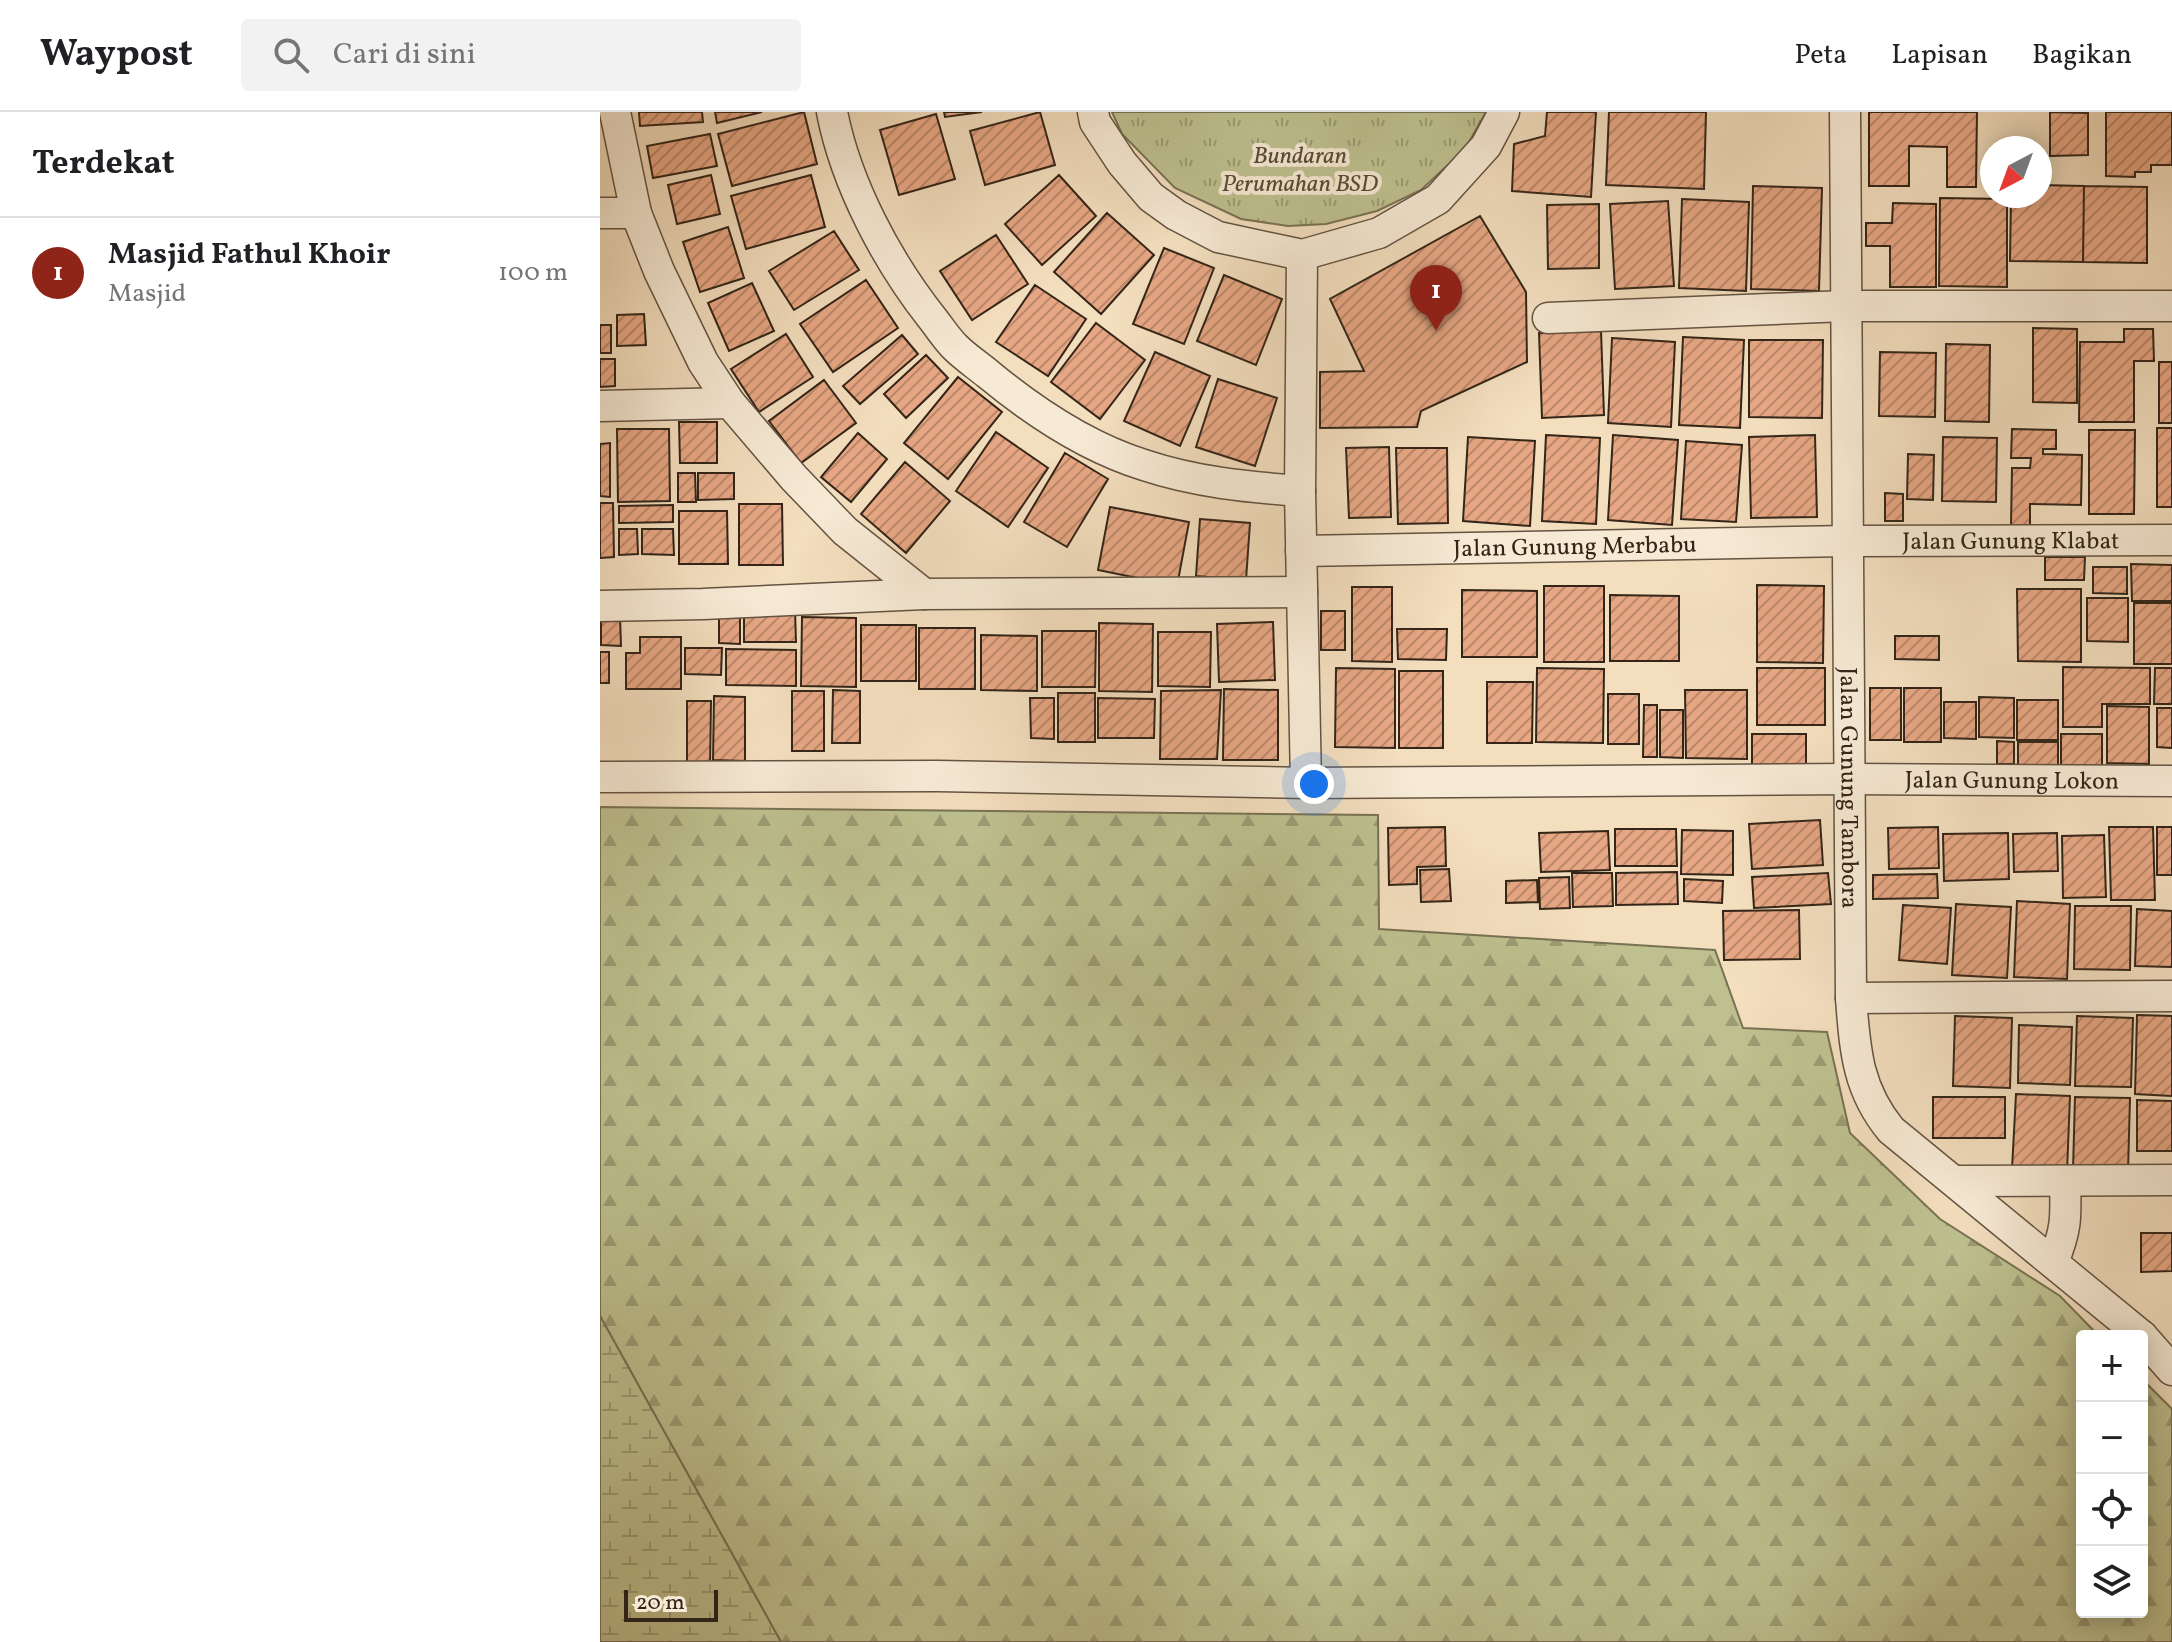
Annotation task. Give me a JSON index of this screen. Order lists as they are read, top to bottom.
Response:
{
  "streets": {
    "street": [
      "Jalan Gunung Klabat",
      "Jalan Gunung Merbabu",
      "Jalan Gunung Lokon",
      "Jalan Gunung Tambora"
    ]
  },
  "crossings": [
    ["Jalan Gunung Klabat", "Jalan Gunung Merbabu"],
    ["Jalan Gunung Klabat", "Jalan Gunung Tambora"],
    ["Jalan Gunung Merbabu", "Jalan Gunung Tambora"],
    ["Jalan Gunung Lokon", "Jalan Gunung Tambora"]
  ],
  "parks": ["Bundaran Perumahan BSD"],
  "scale_bar": "20 m",
  "north": "bottom left",
  "page": {
    "header": "Waypost",
    "search": "Cari di sini",
    "nav": ["Peta", "Lapisan", "Bagikan"],
    "heading": "Terdekat",
    "list": [
      {
        "mark": "1",
        "name": "Masjid Fathul Khoir",
        "note": "Masjid",
        "value": "100 m"
      }
    ],
    "pins": "1",
    "map_buttons": ["+", "−"],
    "scale": "20 m"
  }
}
